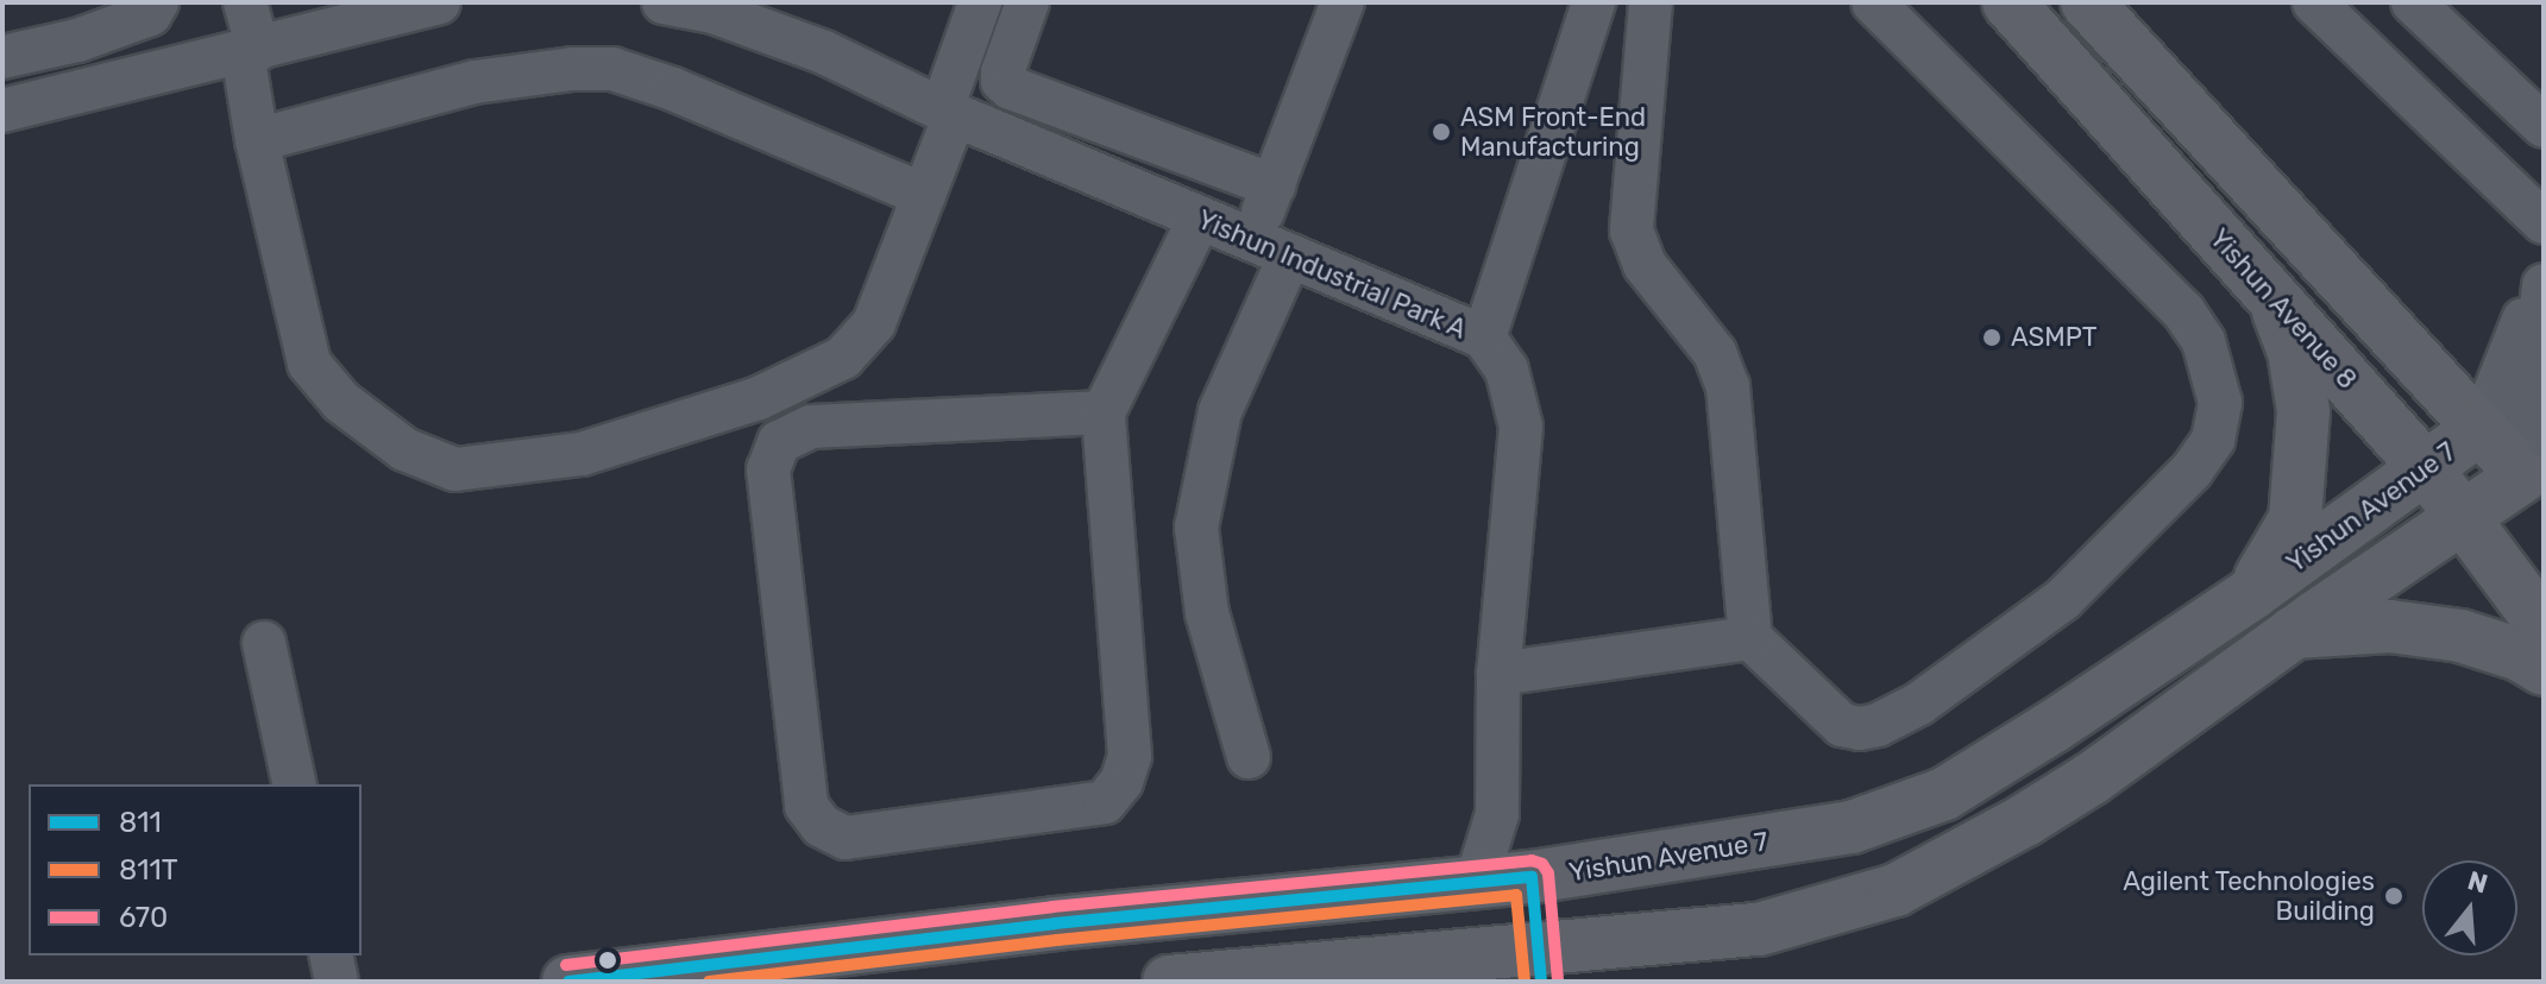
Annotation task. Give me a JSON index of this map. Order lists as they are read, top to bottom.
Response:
{
  "streets": {
    "main road": ["Yishun Avenue 8", "Yishun Avenue 7"],
    "street": ["Yishun Industrial Park A"]
  },
  "crossings": [
    ["Yishun Industrial Park A", "Yishun Avenue 7"],
    ["Yishun Avenue 8", "Yishun Avenue 7"]
  ],
  "places": ["ASM Front-End Manufacturing", "ASMPT", "Agilent Technologies Building"],
  "lines": ["transit line 670", "transit line 811", "transit line 811T"],
  "legend": ["811", "811T", "670"],
  "north": "top"
}
